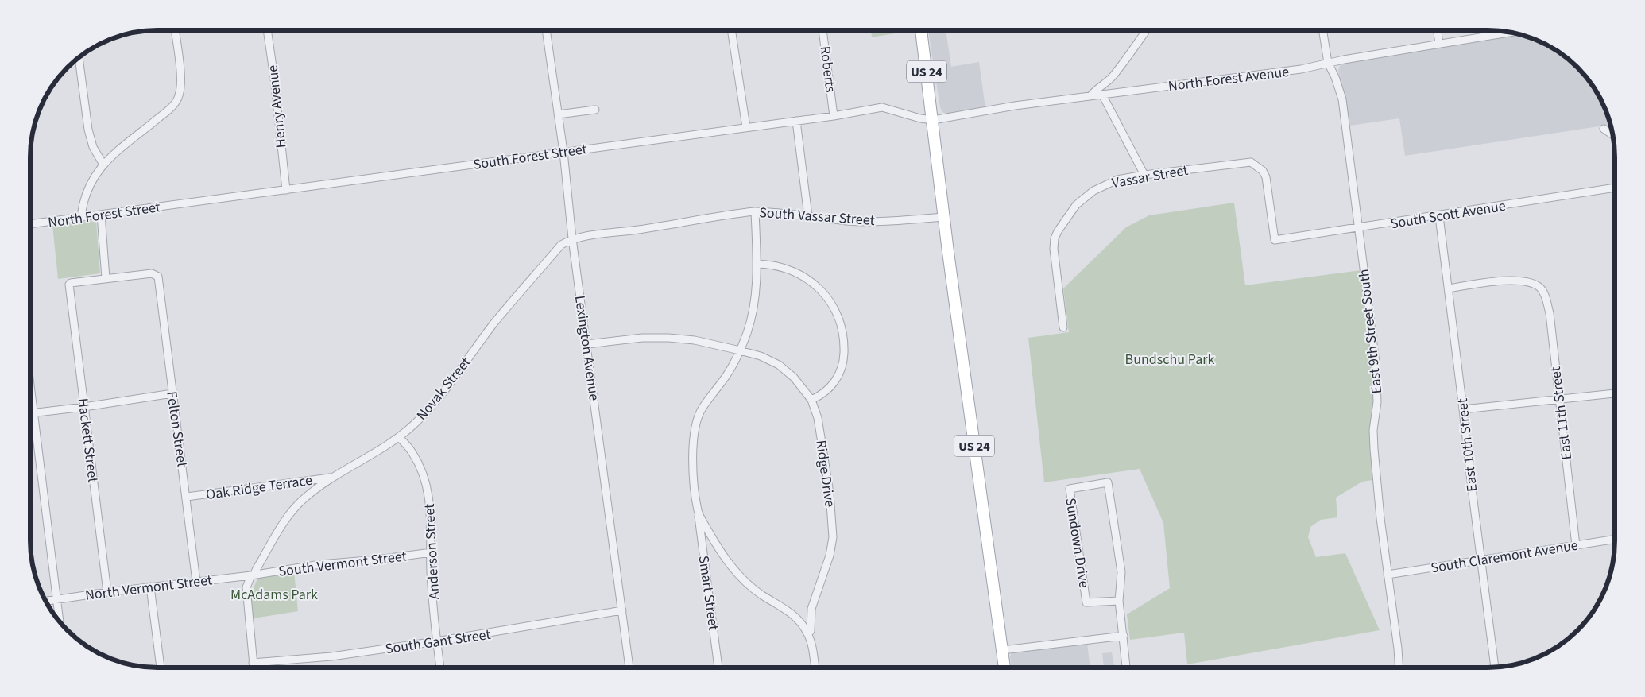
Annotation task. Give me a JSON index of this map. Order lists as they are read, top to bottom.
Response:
{
  "streets": {
    "main road": ["US 24"],
    "street": [
      "Roberts",
      "North Forest Avenue",
      "Henry Avenue",
      "South Forest Street",
      "Vassar Street",
      "North Forest Street",
      "South Scott Avenue",
      "South Vassar Street",
      "East 9th Street South",
      "Lexington Avenue",
      "Novak Street",
      "East 11th Street",
      "Felton Street",
      "Hackett Street",
      "East 10th Street",
      "Ridge Drive",
      "Oak Ridge Terrace",
      "Sundown Drive",
      "Anderson Street",
      "South Claremont Avenue",
      "South Vermont Street",
      "North Vermont Street",
      "Smart Street",
      "South Gant Street"
    ]
  },
  "crossings": [
    ["Roberts", "South Forest Street"],
    ["US 24", "North Forest Avenue"],
    ["US 24", "South Forest Street"],
    ["US 24", "South Vassar Street"],
    ["North Forest Avenue", "South Forest Street"],
    ["North Forest Avenue", "East 9th Street South"],
    ["Henry Avenue", "South Forest Street"],
    ["South Forest Street", "North Forest Street"],
    ["South Forest Street", "Lexington Avenue"],
    ["Vassar Street", "South Scott Avenue"],
    ["South Scott Avenue", "East 9th Street South"],
    ["South Scott Avenue", "East 10th Street"],
    ["South Vassar Street", "Lexington Avenue"],
    ["South Vassar Street", "Novak Street"],
    ["South Vassar Street", "Smart Street"],
    ["East 9th Street South", "South Claremont Avenue"],
    ["Lexington Avenue", "Novak Street"],
    ["Lexington Avenue", "Ridge Drive"],
    ["Lexington Avenue", "South Gant Street"],
    ["Novak Street", "Oak Ridge Terrace"],
    ["Novak Street", "Anderson Street"],
    ["Novak Street", "South Vermont Street"],
    ["Novak Street", "North Vermont Street"],
    ["Novak Street", "South Gant Street"],
    ["East 11th Street", "East 10th Street"],
    ["East 11th Street", "South Claremont Avenue"],
    ["Felton Street", "Hackett Street"],
    ["Felton Street", "Oak Ridge Terrace"],
    ["Felton Street", "North Vermont Street"],
    ["Hackett Street", "North Vermont Street"],
    ["East 10th Street", "South Claremont Avenue"],
    ["Ridge Drive", "Smart Street"],
    ["Anderson Street", "South Vermont Street"],
    ["Anderson Street", "South Gant Street"],
    ["South Vermont Street", "North Vermont Street"]
  ],
  "parks": ["Bundschu Park", "McAdams Park"]
}
